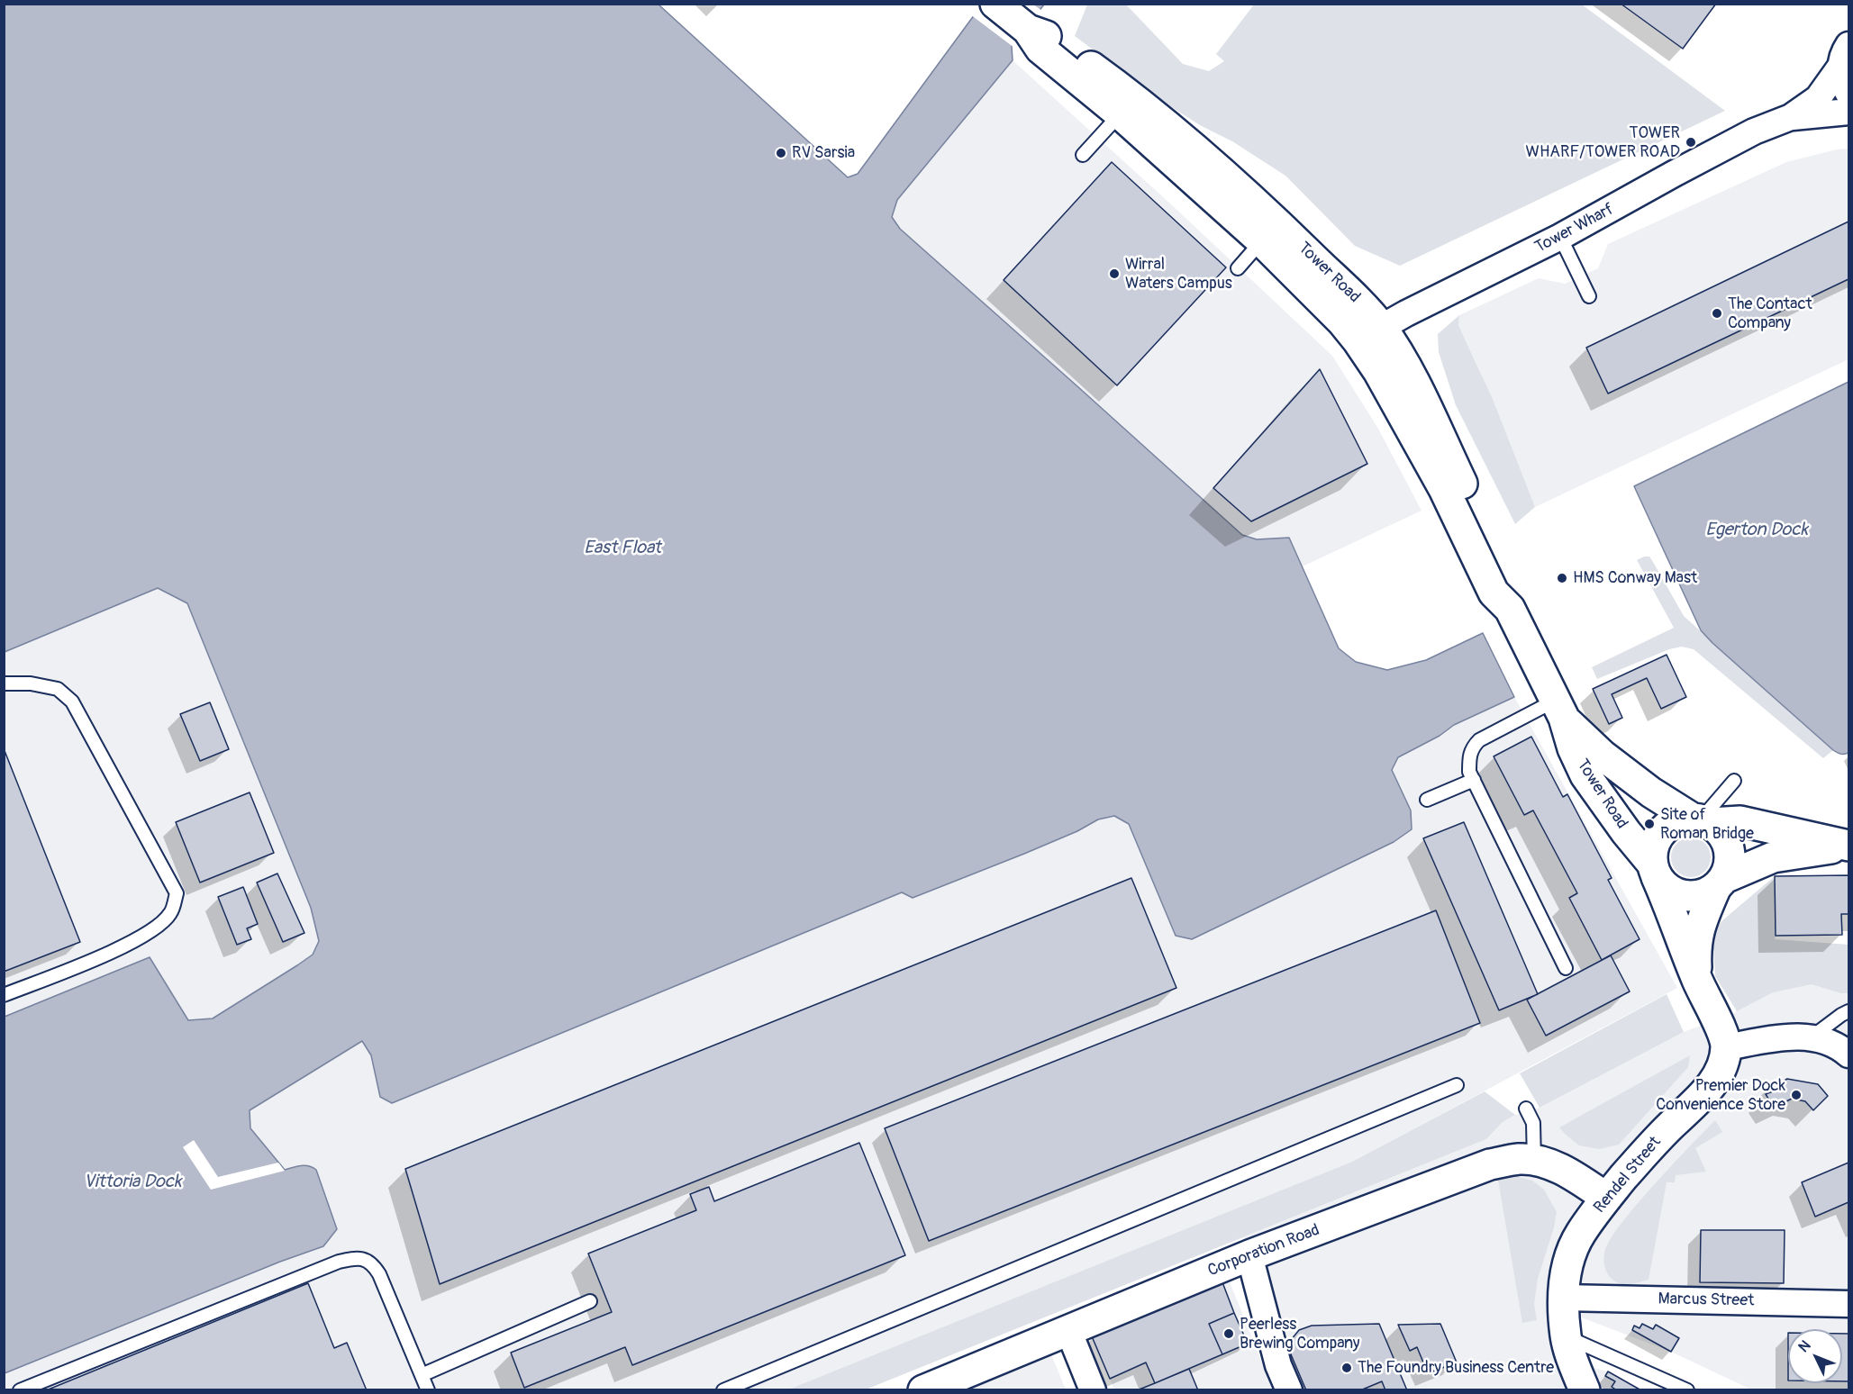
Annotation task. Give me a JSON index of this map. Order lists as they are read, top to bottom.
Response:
{
  "streets": {
    "main road": ["Tower Road", "Rendel Street", "Corporation Road"],
    "street": ["Tower Wharf", "Marcus Street"]
  },
  "crossings": [
    ["Tower Wharf", "Tower Road"],
    ["Rendel Street", "Corporation Road"],
    ["Rendel Street", "Marcus Street"]
  ],
  "water": ["Egerton Dock", "East Float", "Vittoria Dock"],
  "places": [
    "TOWER WHARF/TOWER ROAD",
    "RV Sarsia",
    "Wirral Waters Campus",
    "The Contact Company",
    "HMS Conway Mast",
    "Site of Roman Bridge",
    "Premier Dock Convenience Store",
    "Peerless Brewing Company",
    "The Foundry Business Centre"
  ],
  "north": "top left"
}
